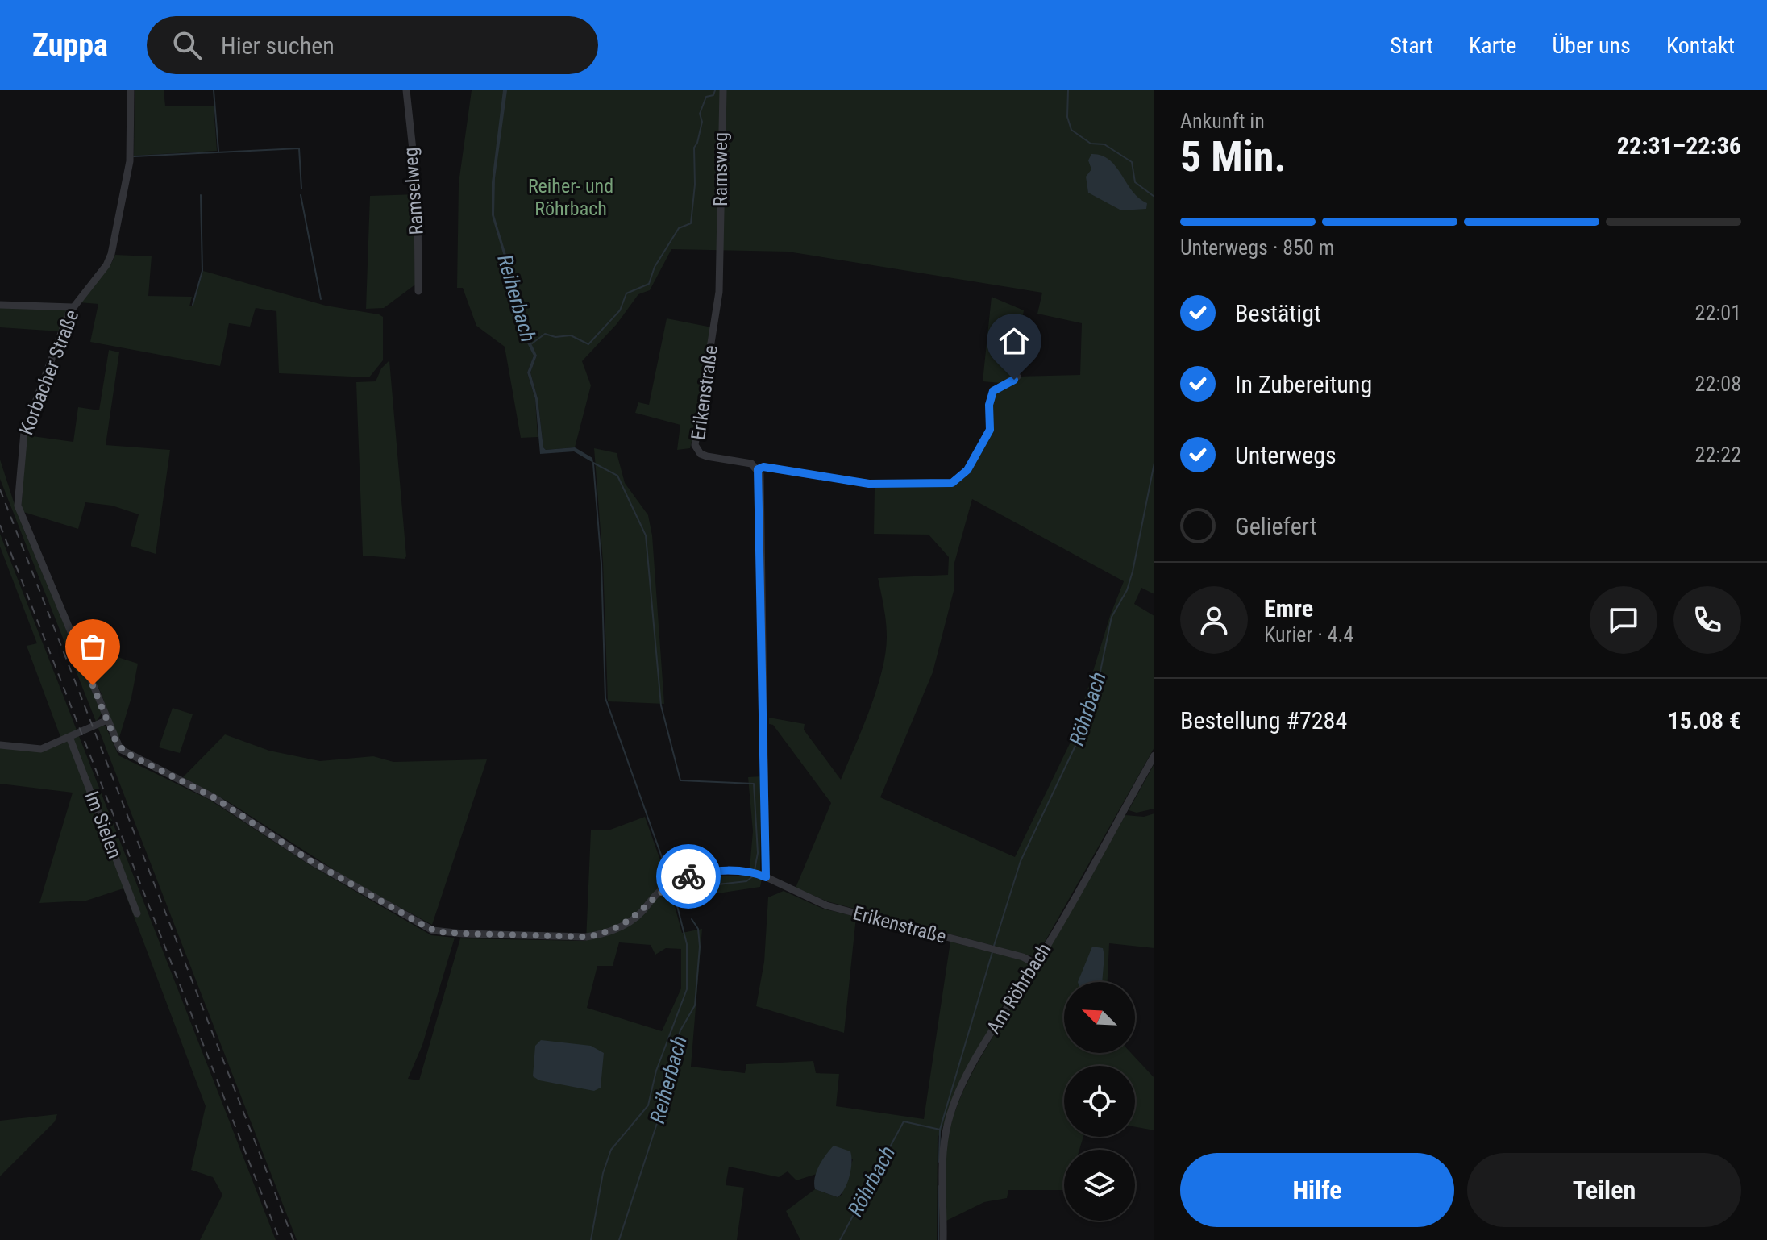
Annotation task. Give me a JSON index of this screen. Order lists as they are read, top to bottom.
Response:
{
  "streets": {
    "street": [
      "Ramsweg",
      "Ramselweg",
      "Korbacher Straße",
      "Erikenstraße",
      "Im Sielen",
      "Am Röhrbach"
    ]
  },
  "crossings": [
    ["Ramsweg", "Erikenstraße"],
    ["Korbacher Straße", "Erikenstraße"],
    ["Erikenstraße", "Am Röhrbach"]
  ],
  "water": ["Reiherbach", "Röhrbach"],
  "parks": ["Reiher- und Röhrbach"],
  "north": "top left",
  "page": {
    "header": "Zuppa",
    "search": "Hier suchen",
    "nav": [
      "Start",
      "Karte",
      "Über uns",
      "Kontakt"
    ],
    "heading": ["5 Min.", "Ankunft in", "22:31–22:36"],
    "panel": [
      "Emre",
      "Kurier · 4.4",
      "Bestellung #7284",
      "15.08 €"
    ],
    "bar": "Unterwegs · 850 m",
    "list": [
      ["Bestätigt", "22:01"],
      ["In Zubereitung", "22:08"],
      ["Unterwegs", "22:22"],
      "Geliefert"
    ],
    "buttons": ["Hilfe", "Teilen"]
  }
}
